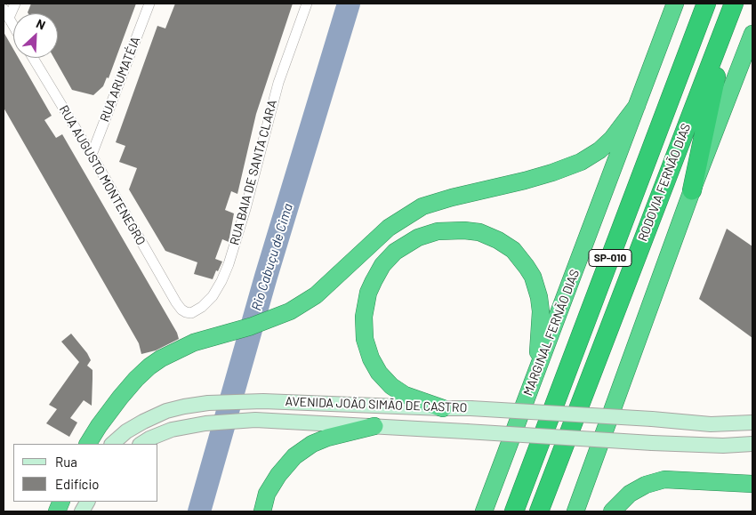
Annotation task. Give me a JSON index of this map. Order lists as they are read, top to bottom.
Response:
{
  "streets": {
    "highway": ["RODOVIA FERNÃO DIAS", "SP-010", "MARGINAL FERNÃO DIAS"],
    "main road": ["AVENIDA JOÃO SIMÃO DE CASTRO"],
    "street": ["RUA ARUMATÉIA", "RUA BAIA DE SANTA CLARA", "RUA AUGUSTO MONTENEGRO"]
  },
  "crossings": [
    ["RUA ARUMATÉIA", "RUA AUGUSTO MONTENEGRO"],
    ["RUA BAIA DE SANTA CLARA", "RUA AUGUSTO MONTENEGRO"]
  ],
  "water": ["Rio Cabuçu de Cima"],
  "legend": ["Rua", "Edifício"],
  "north": "top right"
}
